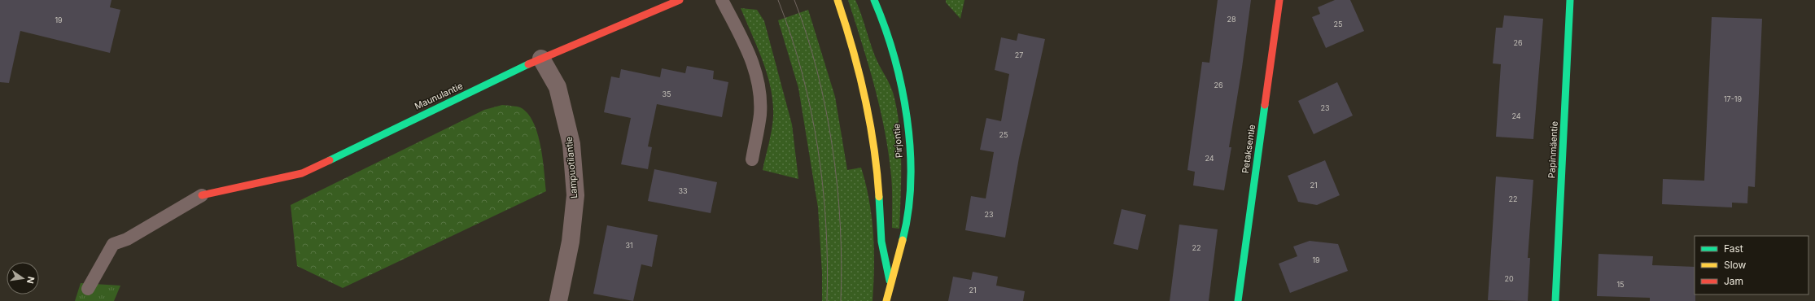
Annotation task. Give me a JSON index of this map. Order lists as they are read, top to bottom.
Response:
{
  "streets": {
    "street": [
      "Maunulantie",
      "Pirjontie",
      "Petaksentie",
      "Papinmäentie",
      "Lampuotilantie"
    ]
  },
  "crossings": [
    ["Maunulantie", "Lampuotilantie"]
  ],
  "house_numbers": [
    "28",
    "19",
    "25",
    "26",
    "27",
    "26",
    "35",
    "17-19",
    "23",
    "24",
    "25",
    "24",
    "21",
    "33",
    "22",
    "23",
    "31",
    "22",
    "19",
    "20",
    "15",
    "21"
  ],
  "legend": ["Fast", "Slow", "Jam"],
  "north": "right"
}
